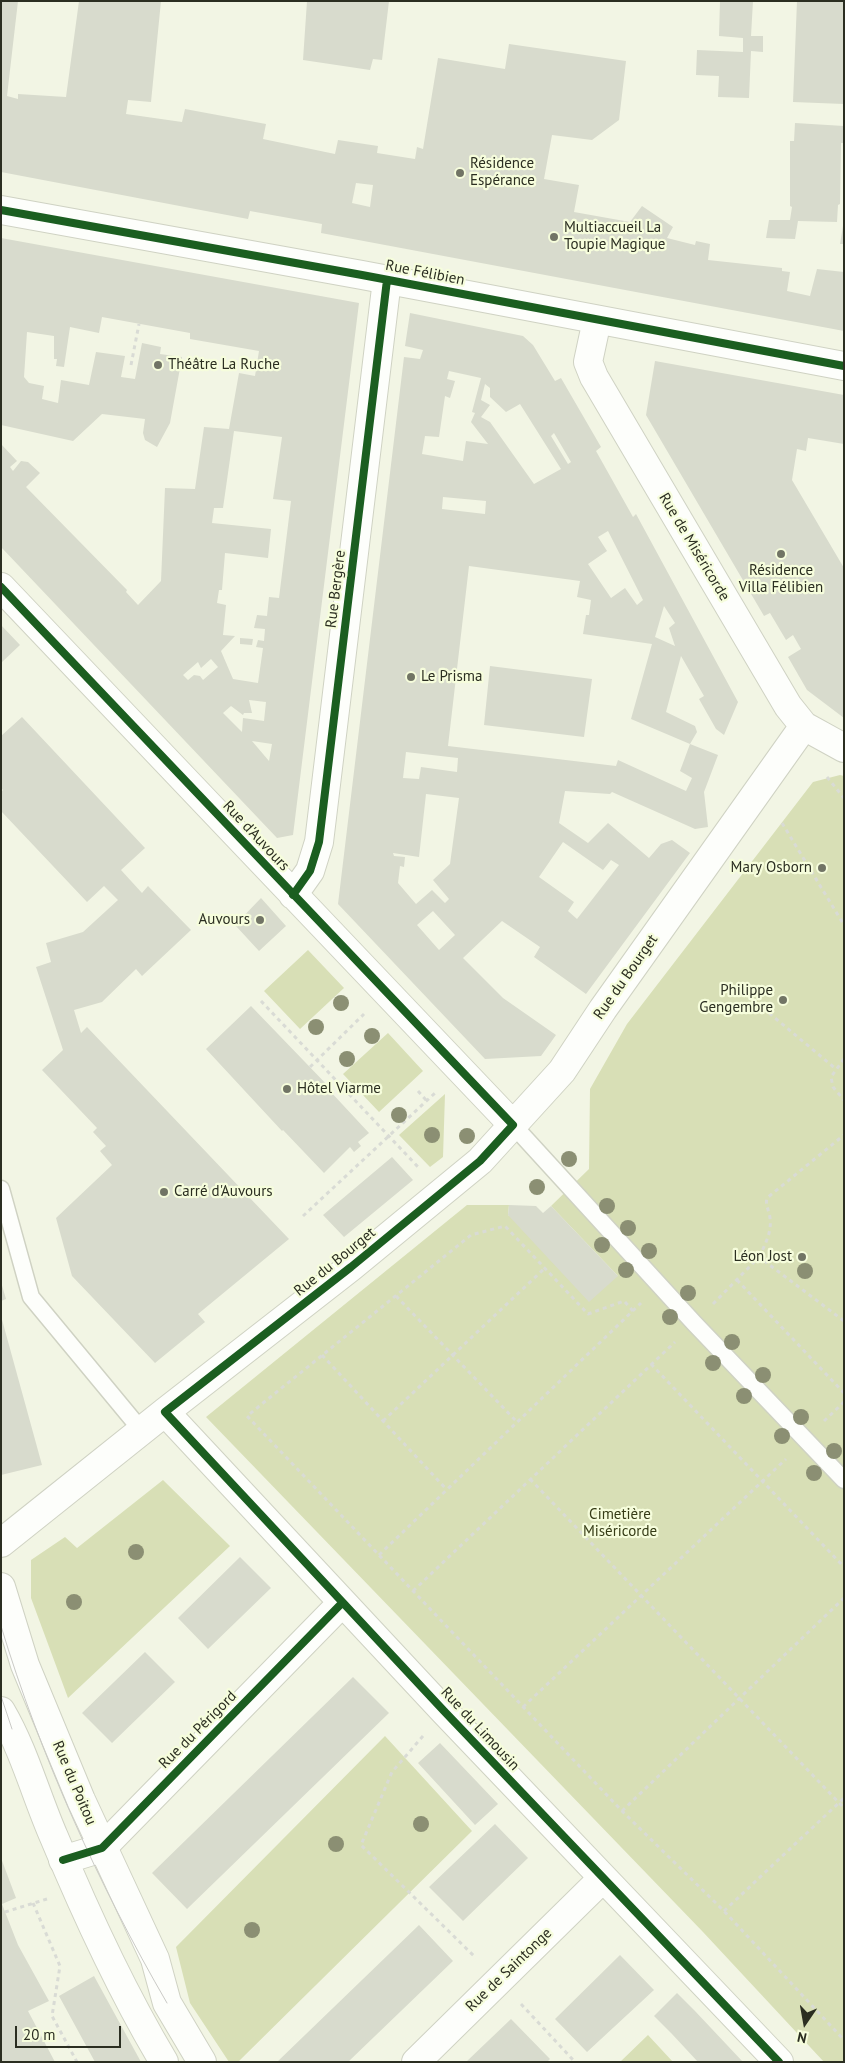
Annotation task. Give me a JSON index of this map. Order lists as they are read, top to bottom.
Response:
{
  "streets": {
    "street": [
      "Rue Félibien",
      "Rue de Miséricorde",
      "Rue Bergère",
      "Rue d'Auvours",
      "Rue du Bourget",
      "Rue du Limousin",
      "Rue du Périgord",
      "Rue du Poitou",
      "Rue de Saintonge"
    ]
  },
  "crossings": [
    ["Rue Félibien", "Rue de Miséricorde"],
    ["Rue Félibien", "Rue Bergère"],
    ["Rue de Miséricorde", "Rue du Bourget"],
    ["Rue Bergère", "Rue d'Auvours"],
    ["Rue d'Auvours", "Rue du Bourget"],
    ["Rue du Bourget", "Rue du Limousin"],
    ["Rue du Limousin", "Rue du Périgord"],
    ["Rue du Limousin", "Rue de Saintonge"],
    ["Rue du Périgord", "Rue du Poitou"]
  ],
  "parks": ["Cimetière Miséricorde"],
  "places": [
    "Résidence Espérance",
    "Multiaccueil La Toupie Magique",
    "Théâtre La Ruche",
    "Résidence Villa Félibien",
    "Le Prisma",
    "Mary Osborn",
    "Auvours",
    "Philippe Gengembre",
    "Hôtel Viarme",
    "Carré d'Auvours",
    "Léon Jost"
  ],
  "scale_bar": "20 m",
  "north": "bottom"
}
